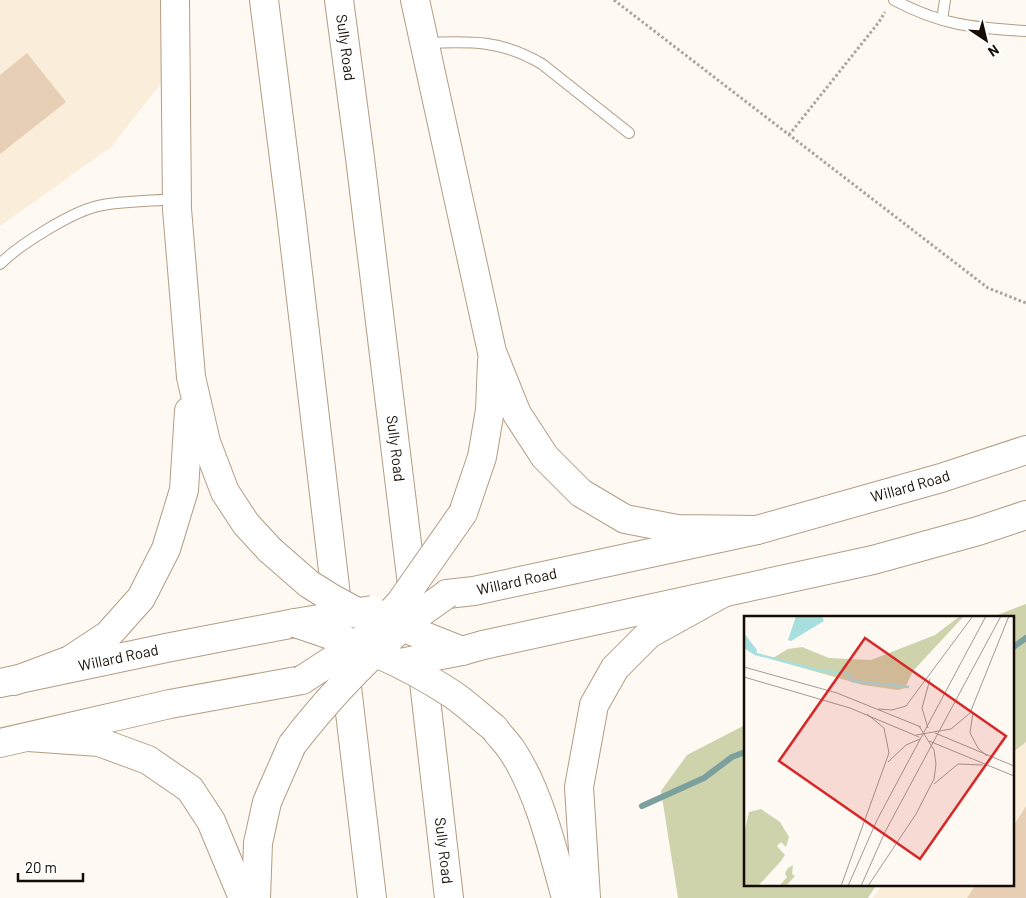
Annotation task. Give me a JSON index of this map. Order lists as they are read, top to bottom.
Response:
{
  "streets": {
    "main road": ["Sully Road", "Willard Road"]
  },
  "scale_bar": "20 m",
  "north": "bottom right"
}
